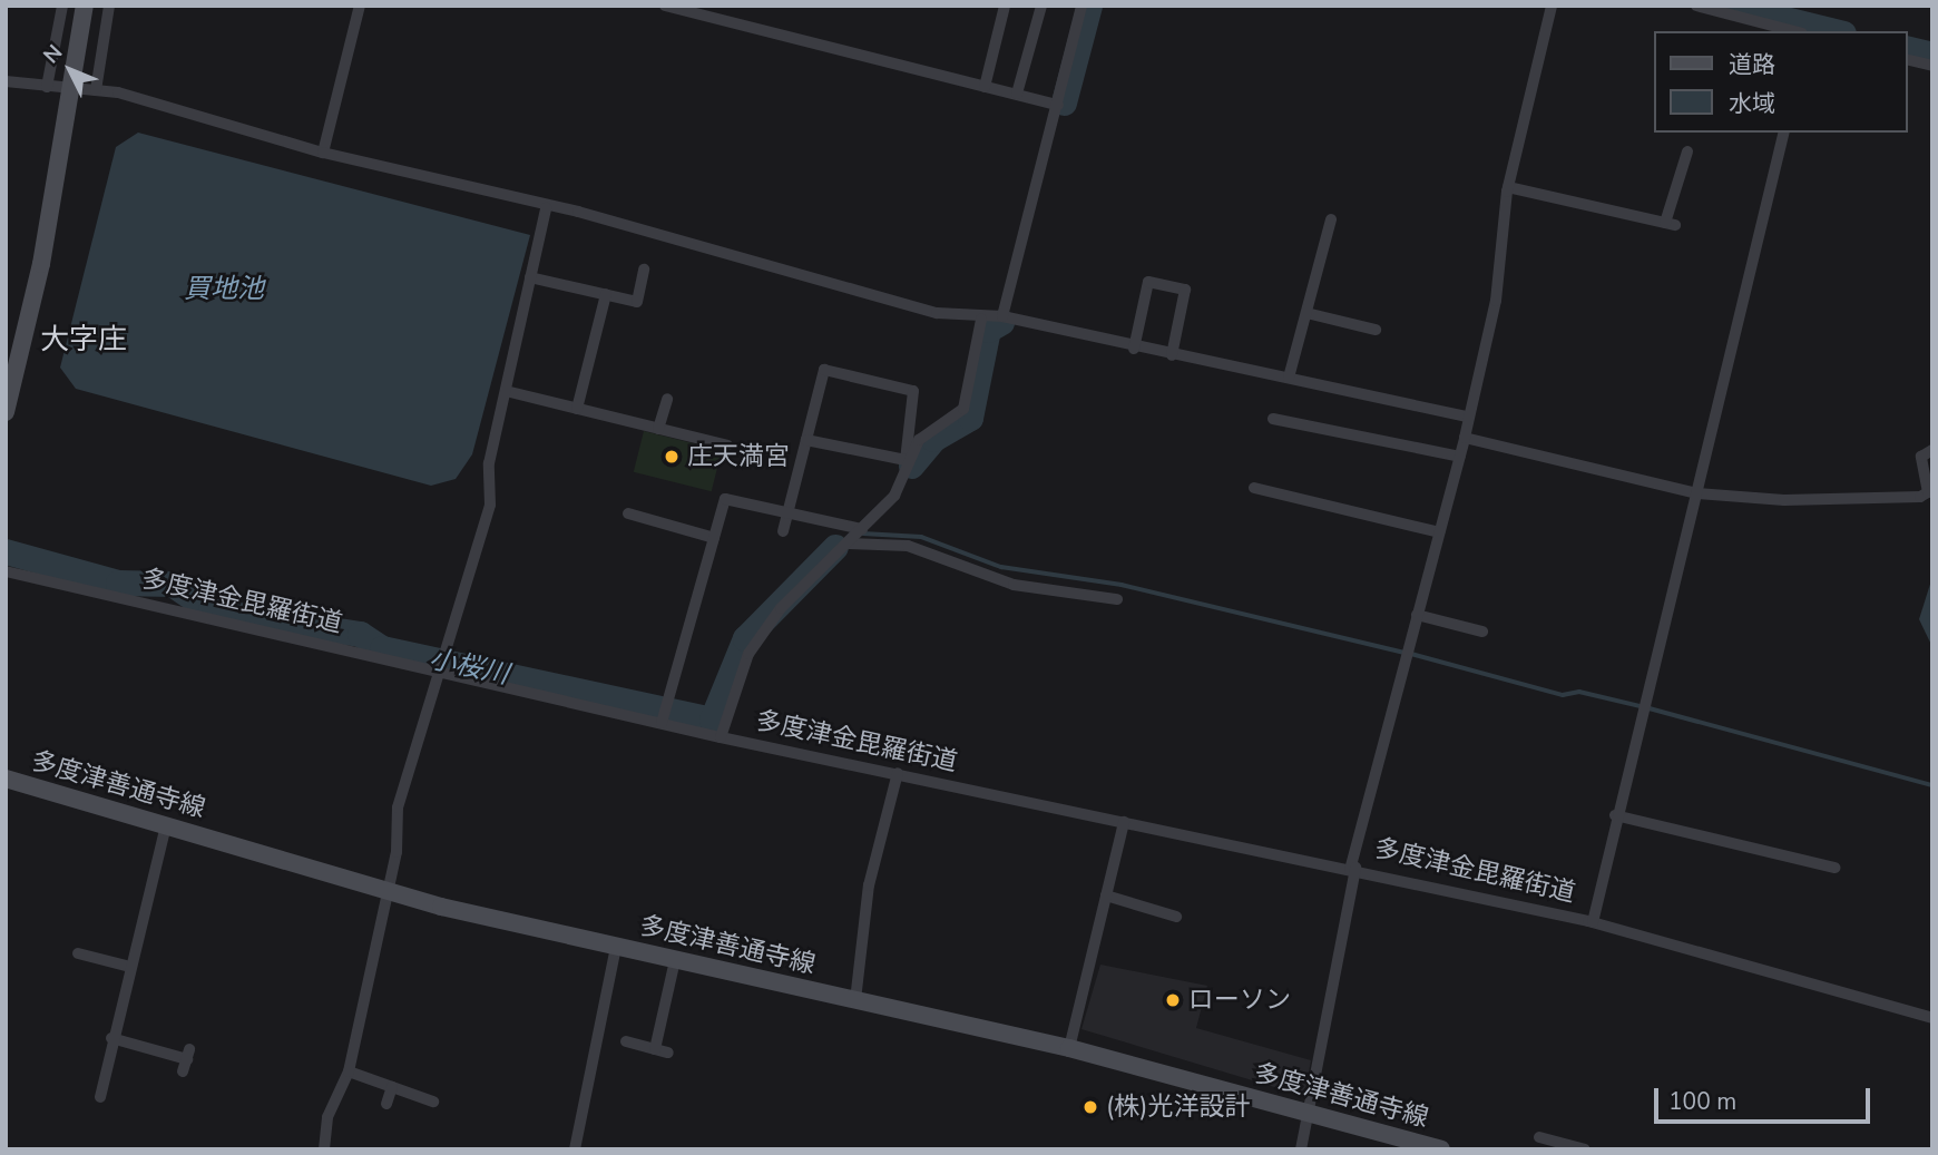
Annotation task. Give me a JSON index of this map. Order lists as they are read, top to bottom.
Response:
{
  "streets": {
    "main road": ["多度津善通寺線"],
    "street": ["多度津金毘羅街道"]
  },
  "districts": ["大字庄"],
  "water": ["買地池", "小桜川"],
  "places": ["庄天満宮", "ローソン", "(株)光洋設計"],
  "legend": ["道路", "水域"],
  "scale_bar": "100 m",
  "north": "top left"
}
